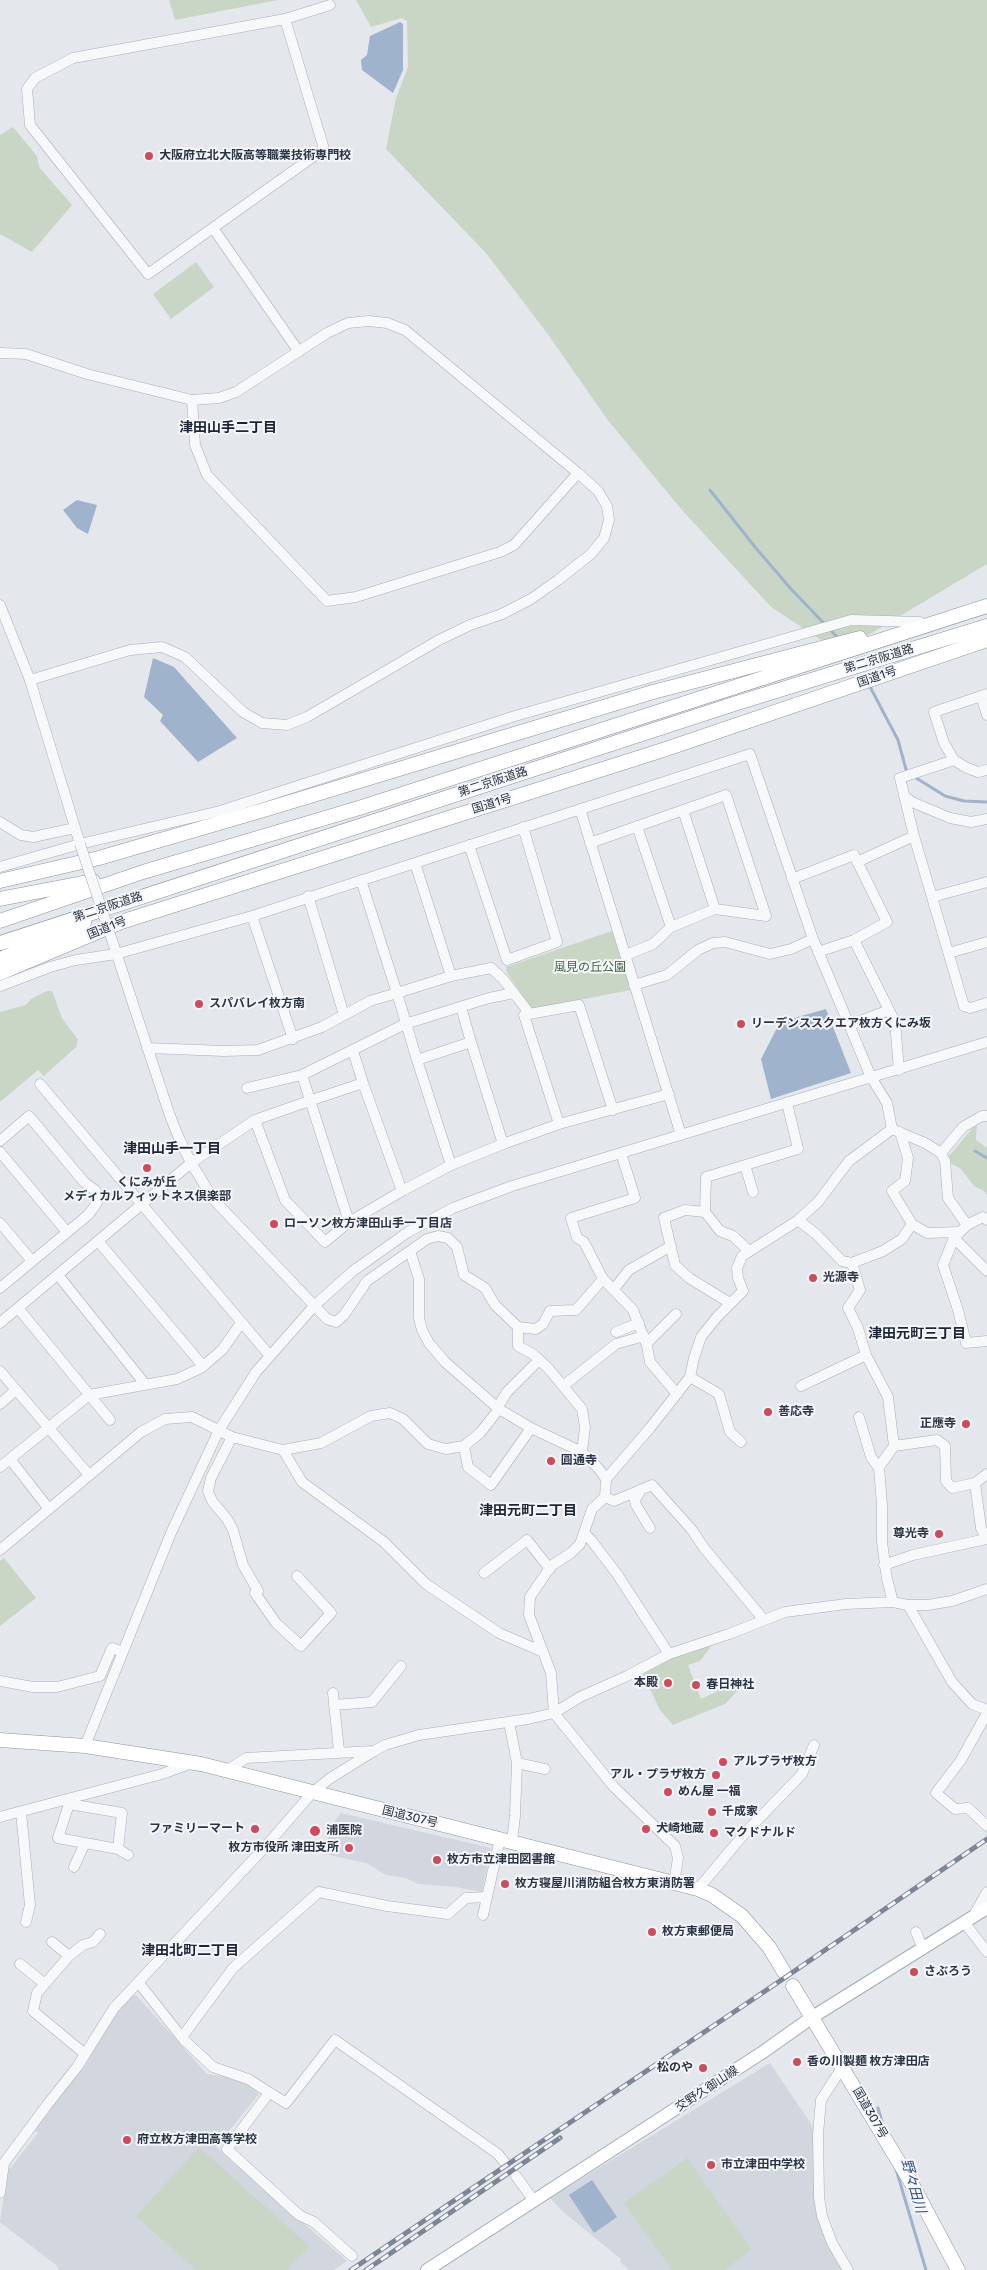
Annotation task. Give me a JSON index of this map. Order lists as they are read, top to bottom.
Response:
{
  "streets": {
    "highway": ["第二京阪道路", "国道1号", "国道307号"],
    "main road": ["交野久御山線"]
  },
  "crossings": [
    ["国道307号", "交野久御山線"]
  ],
  "districts": [
    "津田山手二丁目",
    "津田山手一丁目",
    "津田元町三丁目",
    "津田元町二丁目",
    "津田北町二丁目"
  ],
  "water": ["野々田川"],
  "parks": ["風見の丘公園"],
  "places": [
    "大阪府立北大阪高等職業技術専門校",
    "スパバレイ枚方南",
    "リーデンススクエア枚方くにみ坂",
    "くにみが丘 メディカルフィットネス倶楽部",
    "ローソン枚方津田山手一丁目店",
    "光源寺",
    "善応寺",
    "正應寺",
    "圓通寺",
    "尊光寺",
    "本殿",
    "春日神社",
    "アルプラザ枚方",
    "アル・プラザ枚方",
    "めん屋 一福",
    "千成家",
    "ファミリーマート",
    "犬崎地蔵",
    "浦医院",
    "マクドナルド",
    "枚方市役所 津田支所",
    "枚方市立津田図書館",
    "枚方寝屋川消防組合枚方東消防署",
    "枚方東郵便局",
    "さぶろう",
    "香の川製麺 枚方津田店",
    "松のや",
    "府立枚方津田高等学校",
    "市立津田中学校"
  ]
}
